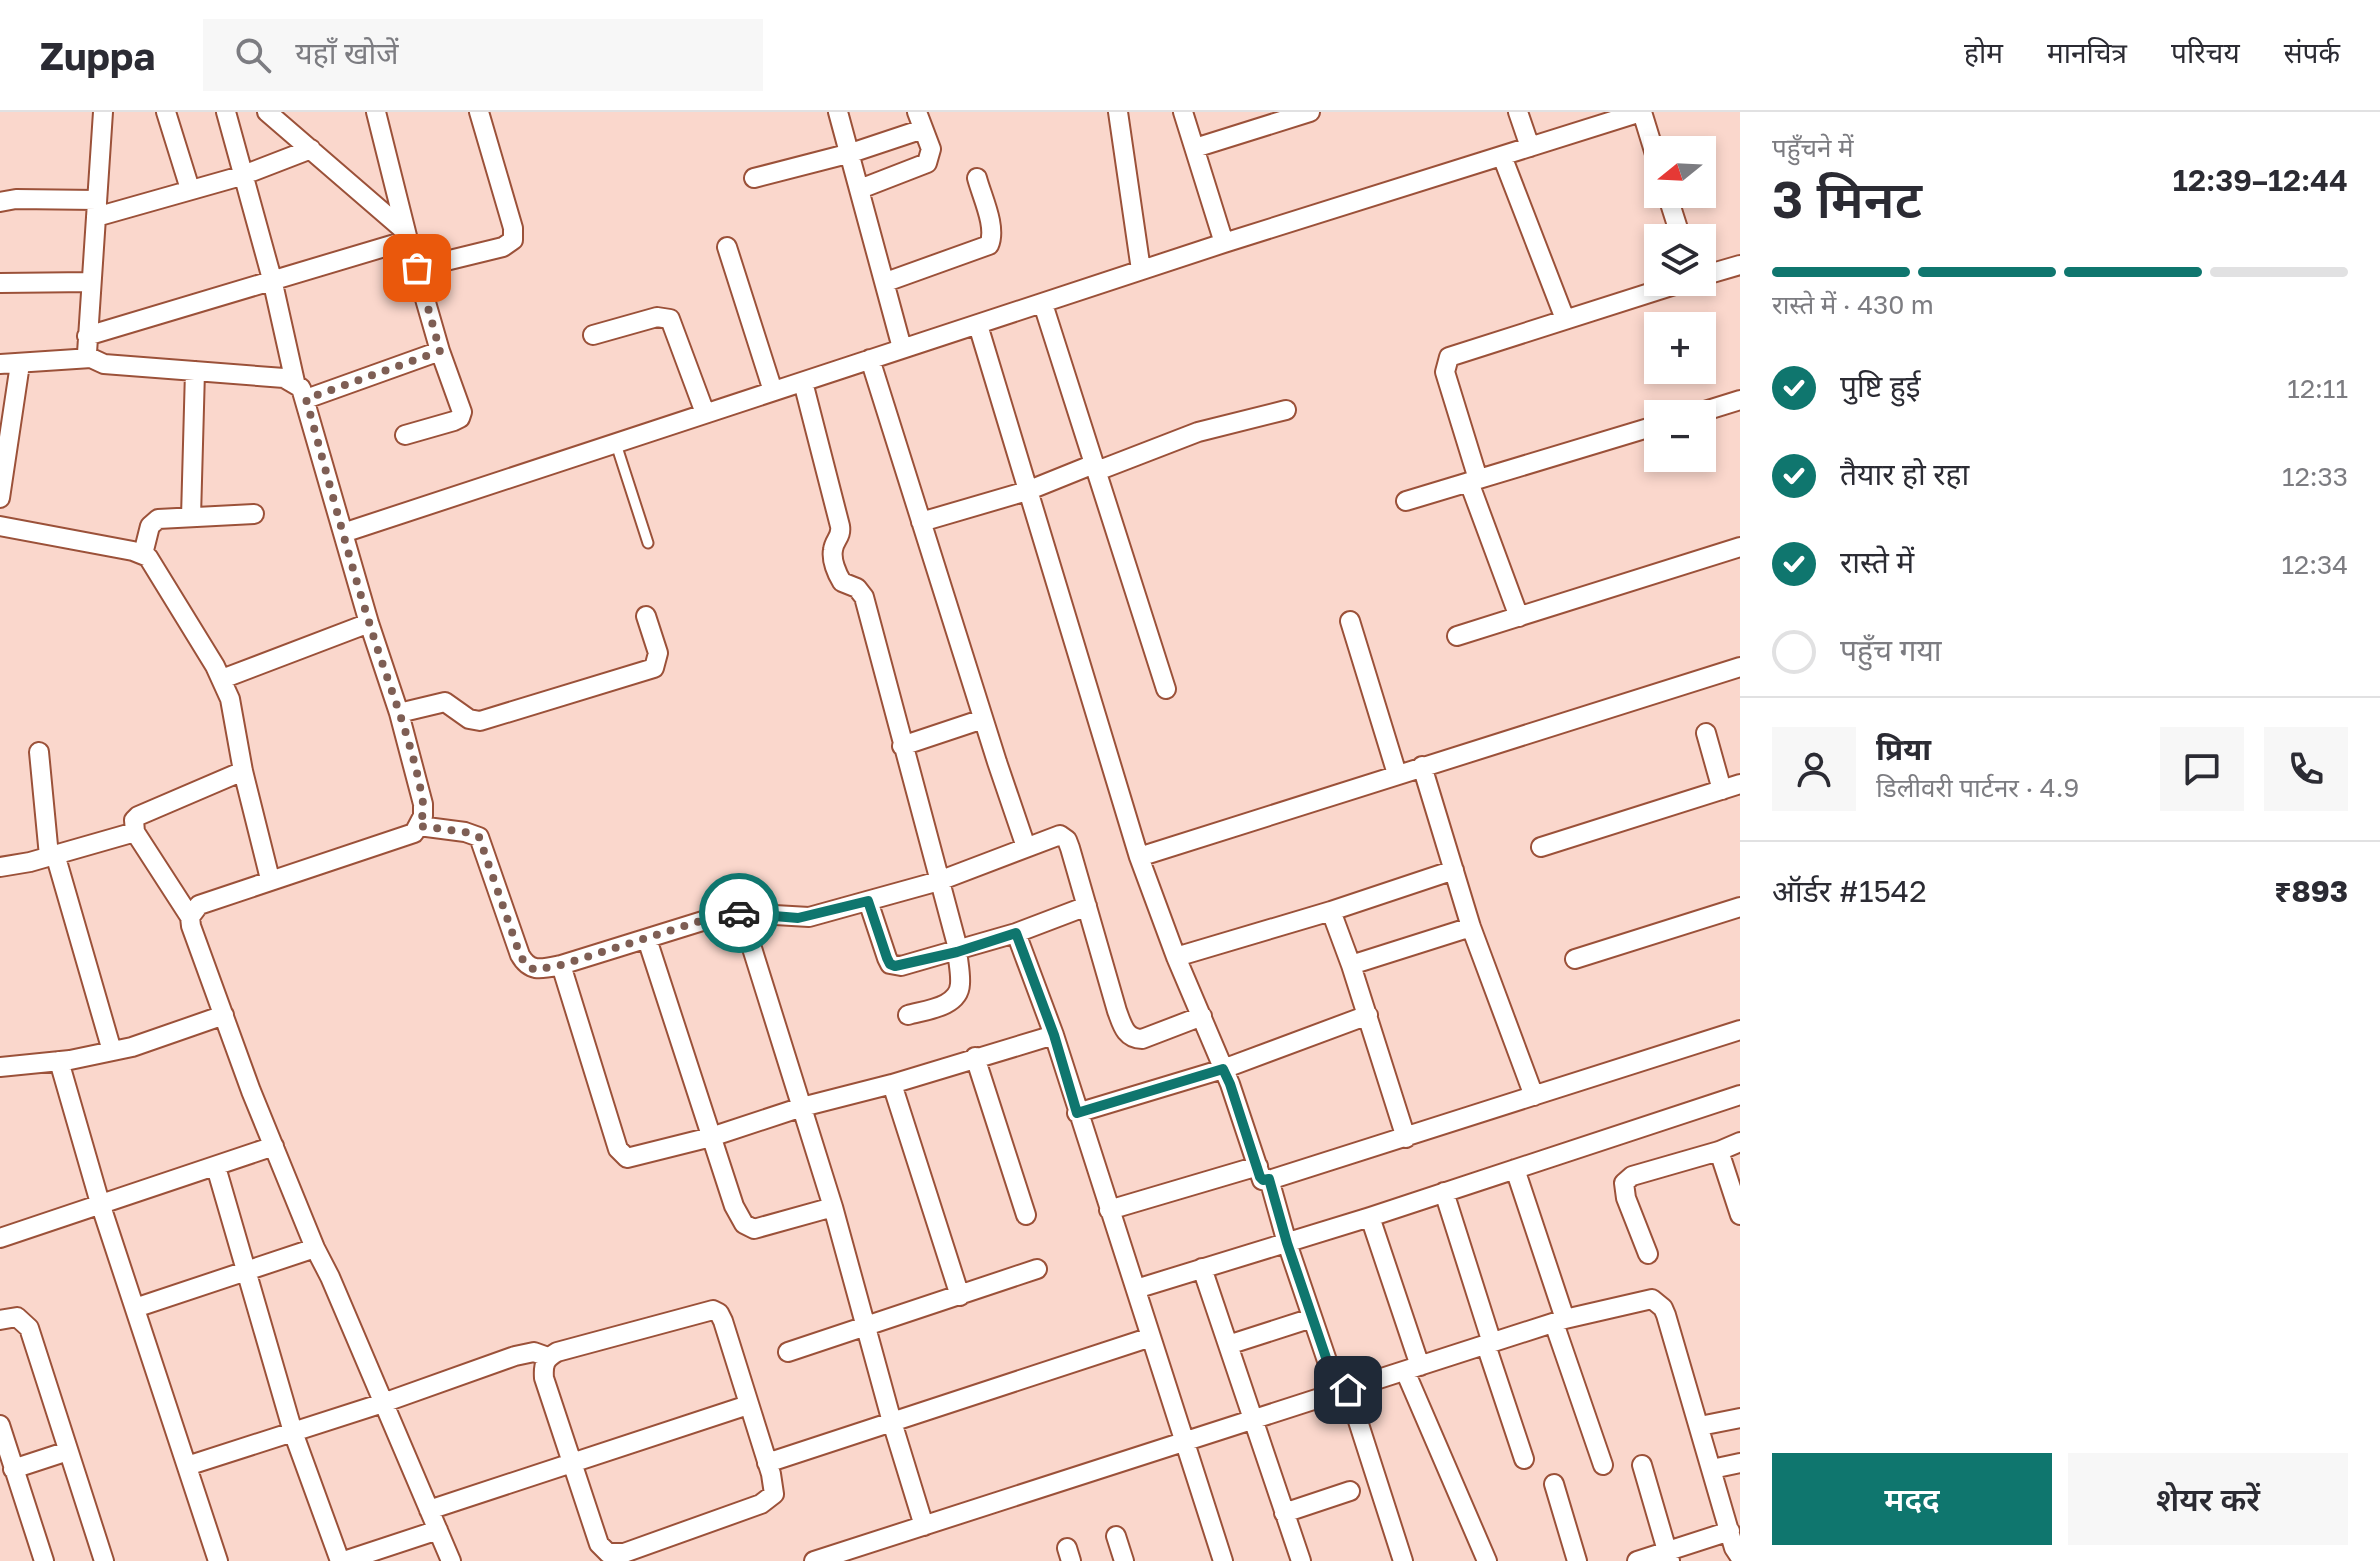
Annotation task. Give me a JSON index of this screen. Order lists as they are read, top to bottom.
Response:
{
  "north": "left",
  "page": {
    "header": "Zuppa",
    "search": "यहाँ खोजें",
    "nav": [
      "होम",
      "मानचित्र",
      "परिचय",
      "संपर्क"
    ],
    "heading": ["3 मिनट", "पहुँचने में", "12:39–12:44"],
    "panel": [
      "प्रिया",
      "डिलीवरी पार्टनर · 4.9",
      "ऑर्डर #1542",
      "₹893"
    ],
    "map_buttons": ["+", "−"],
    "bar": "रास्ते में · 430 m",
    "list": [
      ["पुष्टि हुई", "12:11"],
      ["तैयार हो रहा", "12:33"],
      ["रास्ते में", "12:34"],
      "पहुँच गया"
    ],
    "buttons": ["मदद", "शेयर करें"]
  }
}
